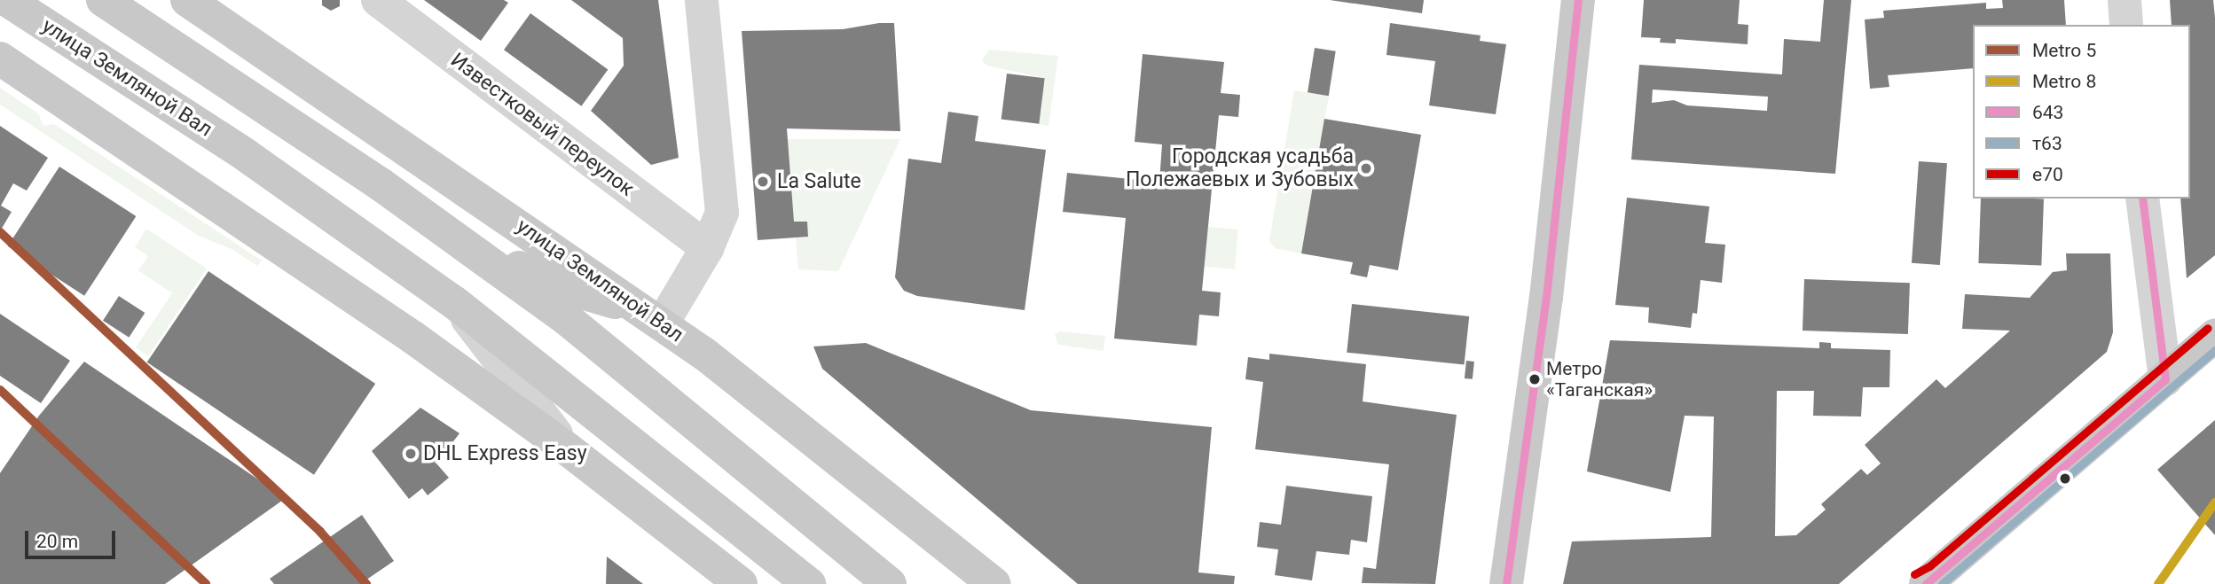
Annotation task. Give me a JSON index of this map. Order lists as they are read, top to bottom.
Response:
{
  "streets": {
    "main road": ["улица Земляной Вал"],
    "street": ["Известковый переулок"]
  },
  "places": [
    "Городская усадьба Полежаевых и Зубовых",
    "La Salute",
    "Метро «Таганская»",
    "DHL Express Easy"
  ],
  "lines": [
    "transit line 643",
    "metro line 5",
    "transit line е70",
    "transit line т63",
    "metro line 8"
  ],
  "legend": [
    "Metro 5",
    "Metro 8",
    "643",
    "т63",
    "е70"
  ],
  "scale_bar": "20 m"
}
